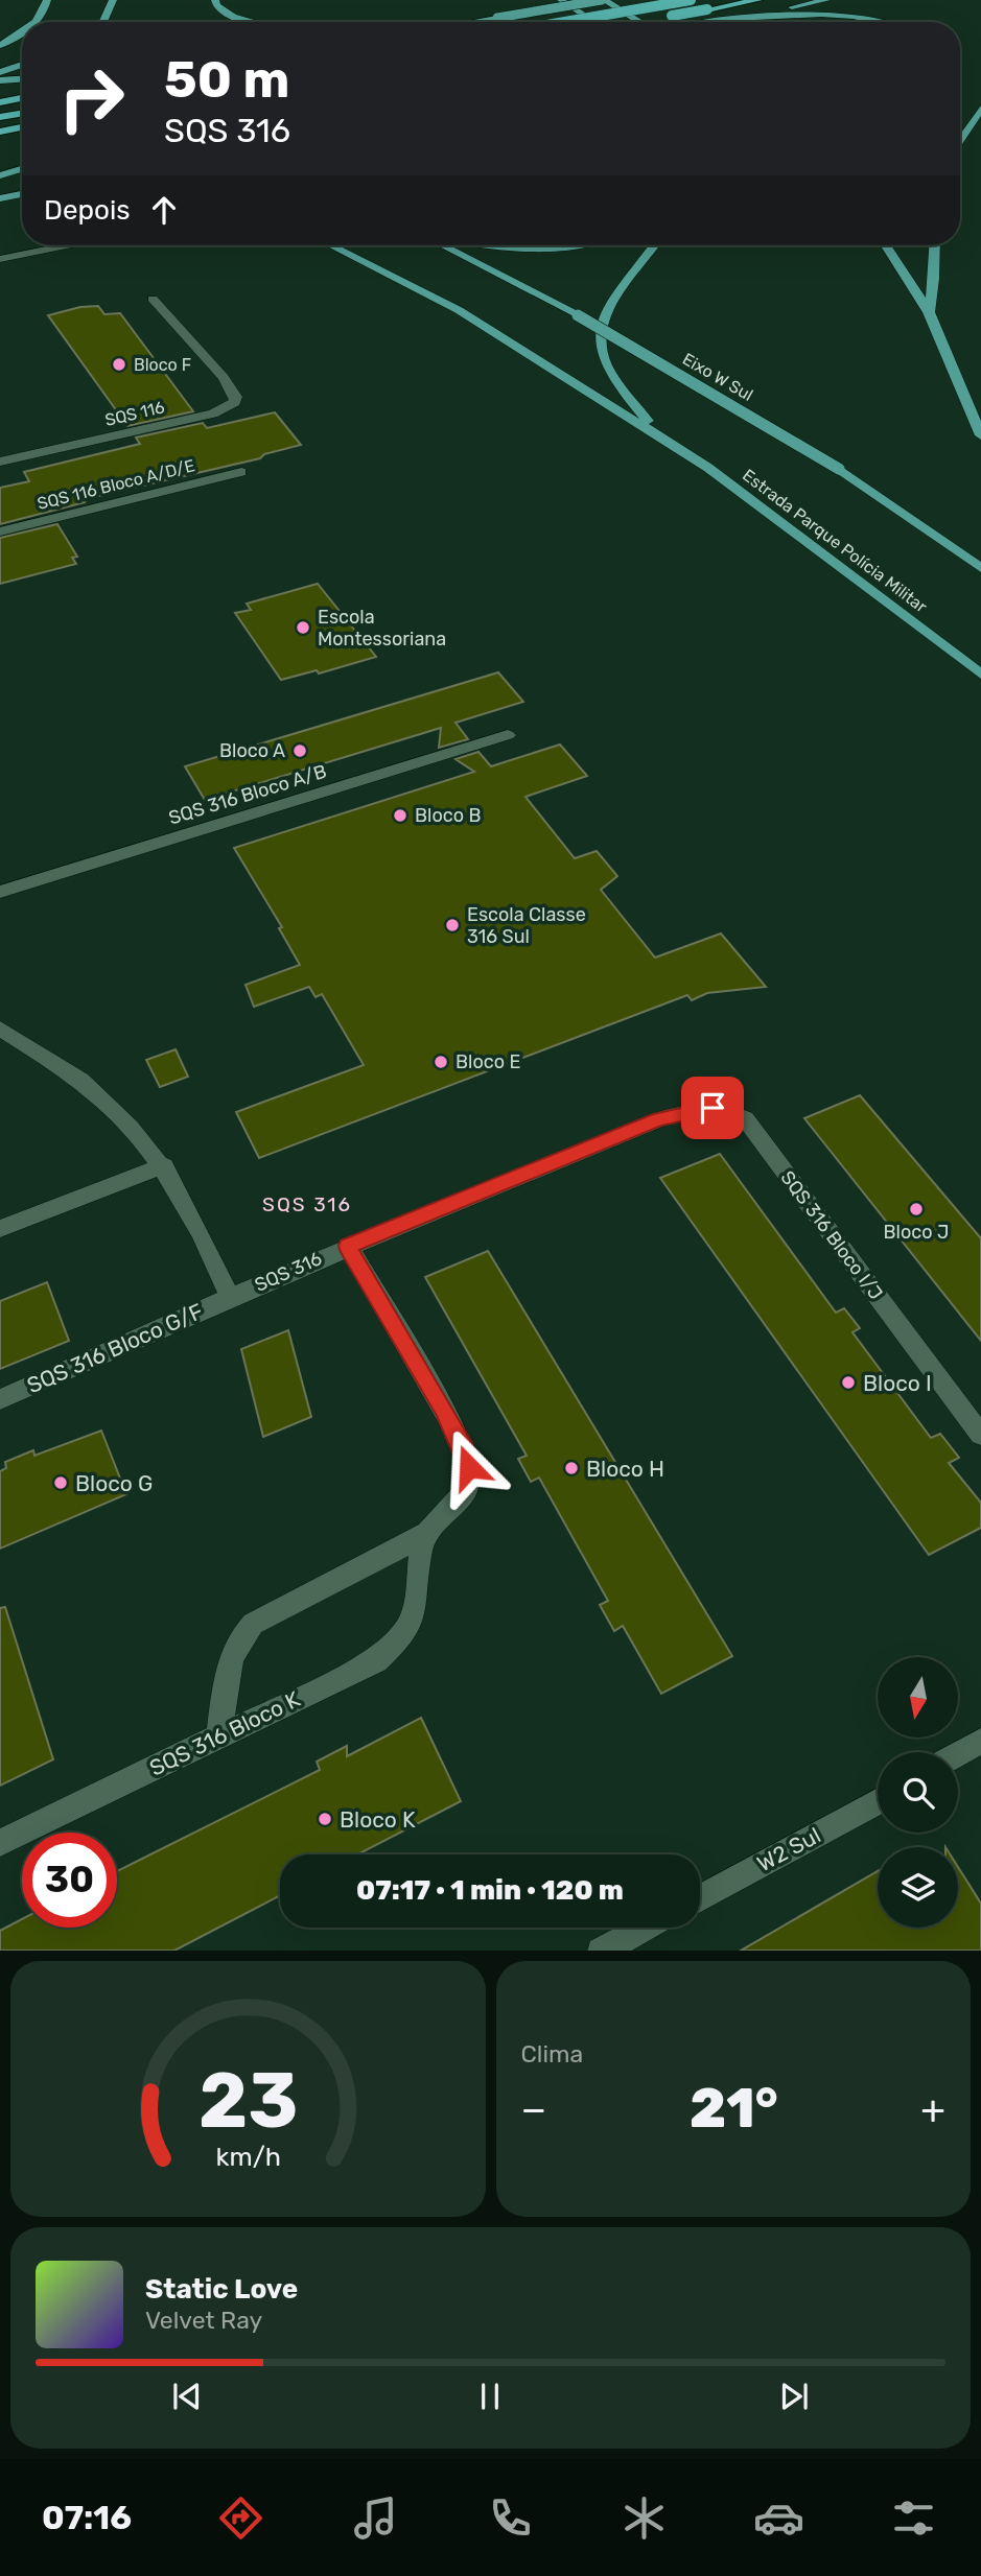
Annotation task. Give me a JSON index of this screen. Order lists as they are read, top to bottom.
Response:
{
  "streets": {
    "main road": ["Eixo W Sul", "Estrada Parque Polícia Militar"],
    "street": [
      "SQS 116",
      "SQS 116 Bloco A/D/E",
      "SQS 316 Bloco A/B",
      "SQS 316 Bloco I/J",
      "SQS 316",
      "SQS 316 Bloco G/F",
      "SQS 316 Bloco K",
      "W2 Sul"
    ]
  },
  "crossings": [
    ["SQS 316 Bloco I/J", "SQS 316"],
    ["SQS 316", "SQS 316 Bloco G/F"]
  ],
  "districts": ["SQS 316"],
  "places": [
    "Bloco F",
    "Escola Montessoriana",
    "Bloco A",
    "Bloco B",
    "Escola Classe 316 Sul",
    "Bloco E",
    "Bloco J",
    "Bloco I",
    "Bloco H",
    "Bloco G",
    "Bloco K"
  ],
  "north": "bottom",
  "page": {
    "turn": ["50 m", "SQS 316"],
    "then": "Depois",
    "limit": "30",
    "trip": "07:17 · 1 min · 120 m",
    "tile": "Clima",
    "heat": ["−", "21°", "+"],
    "song": ["Static Love", "Velvet Ray"],
    "tabs": "07:16",
    "gauge": ["23", "km/h"]
  }
}
